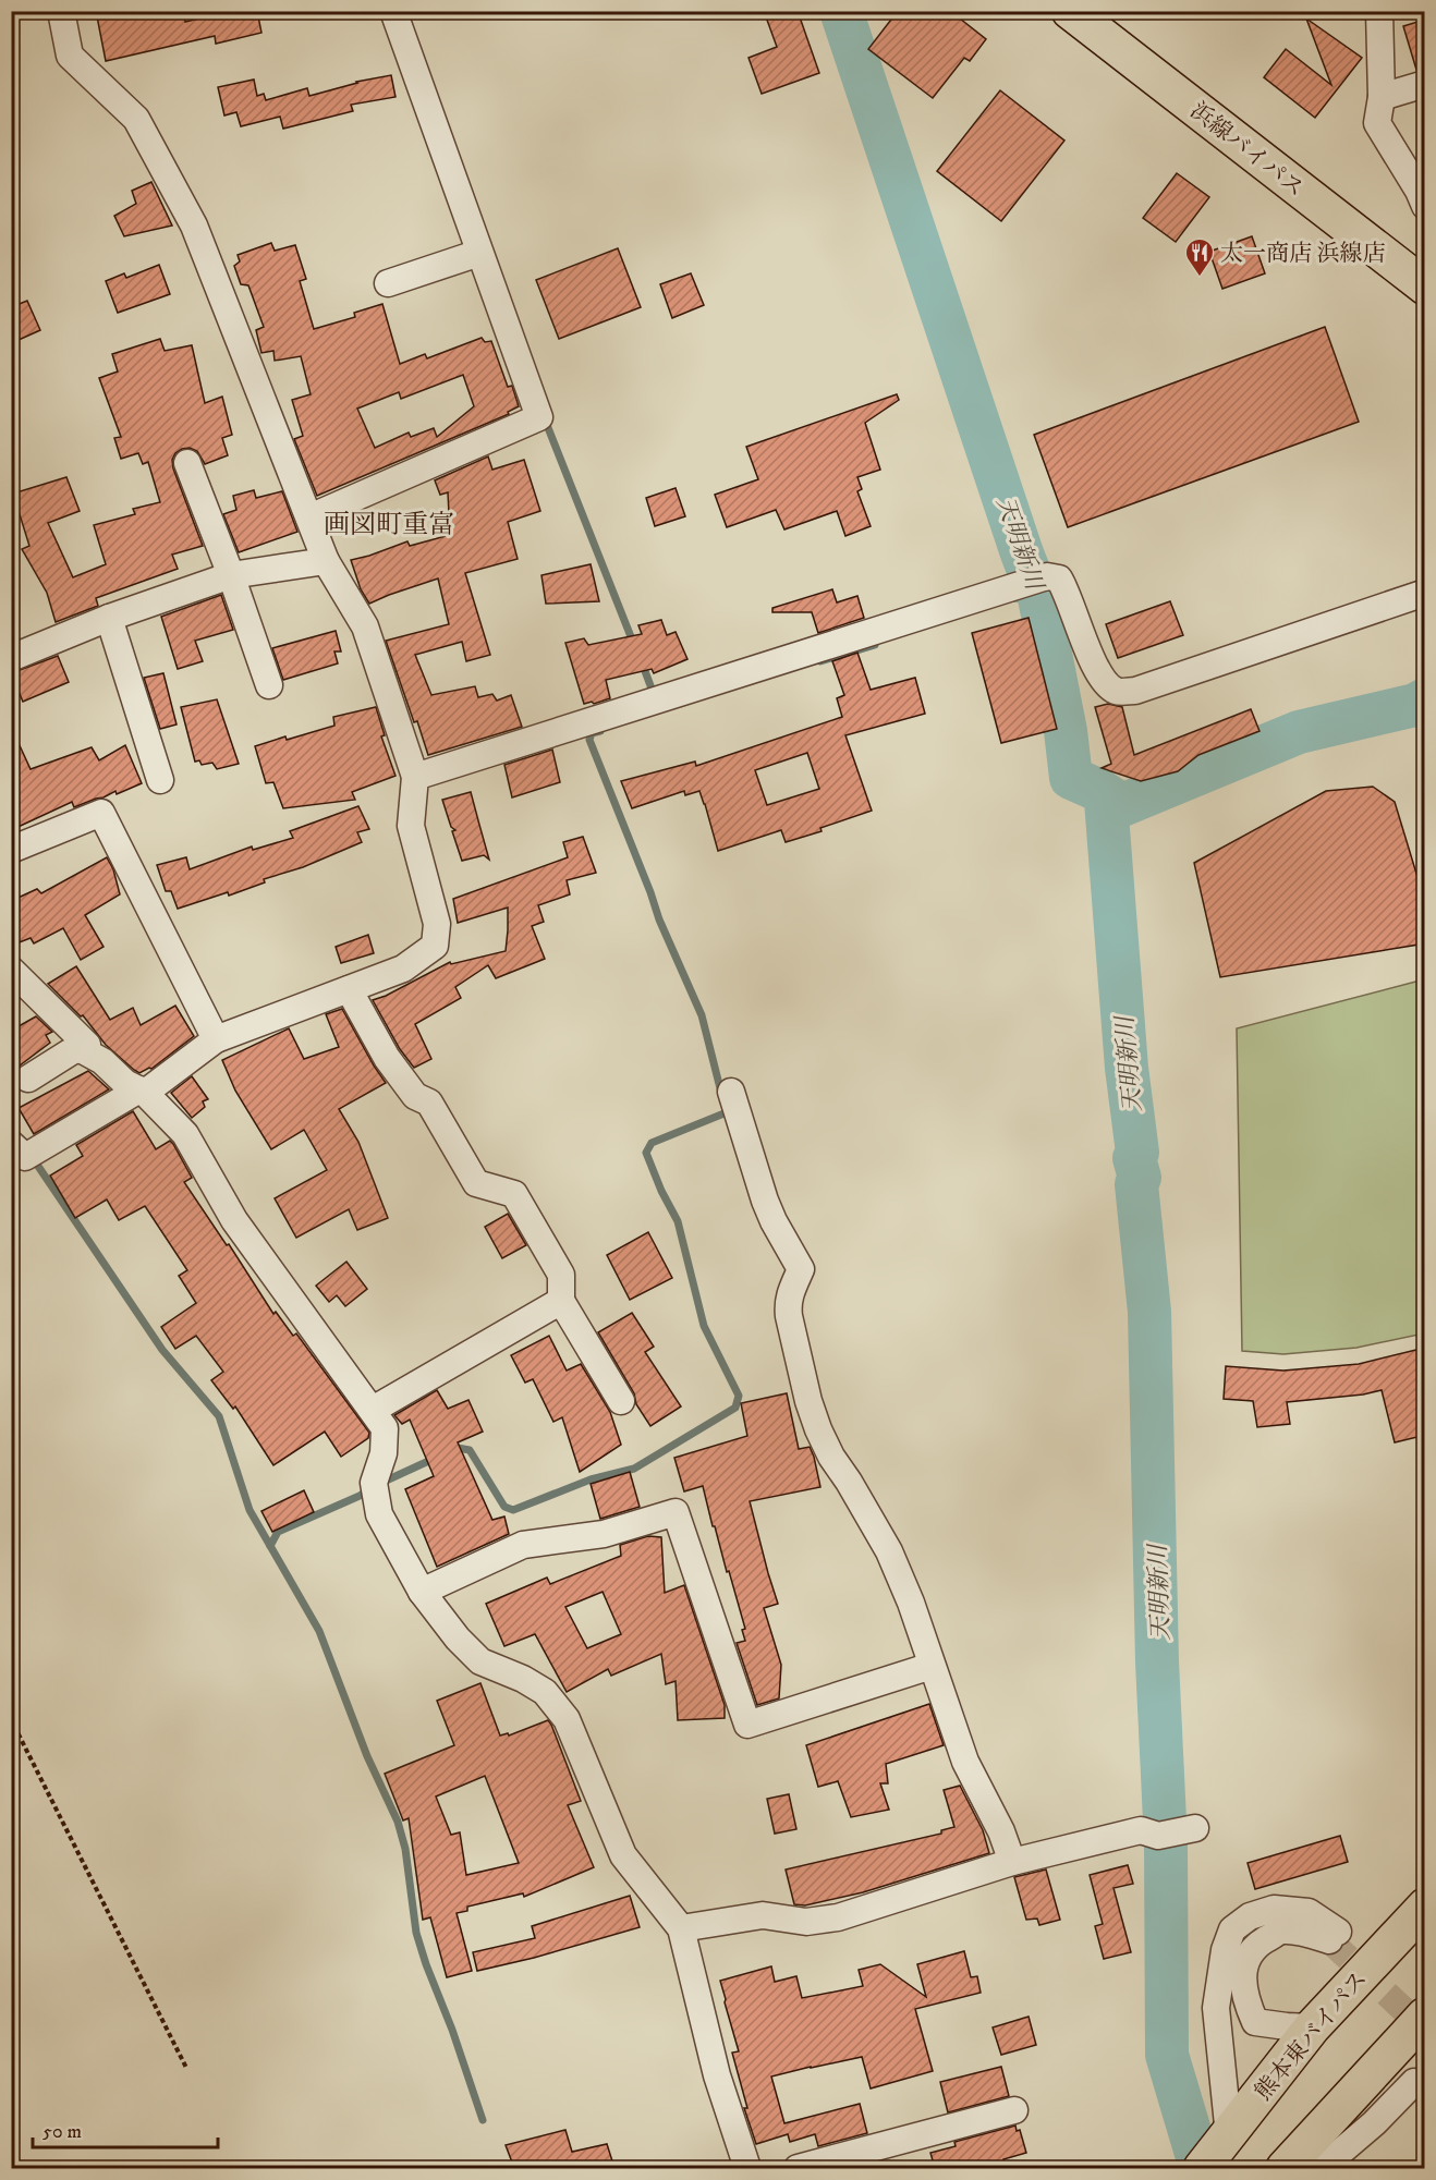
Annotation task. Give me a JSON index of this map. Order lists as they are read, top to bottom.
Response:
{
  "streets": {
    "highway": ["浜線バイパス", "熊本東バイパス"]
  },
  "districts": ["画図町重富"],
  "water": ["天明新川"],
  "places": {
    "restaurant": ["太一商店 浜線店"]
  },
  "scale_bar": "50 m"
}
